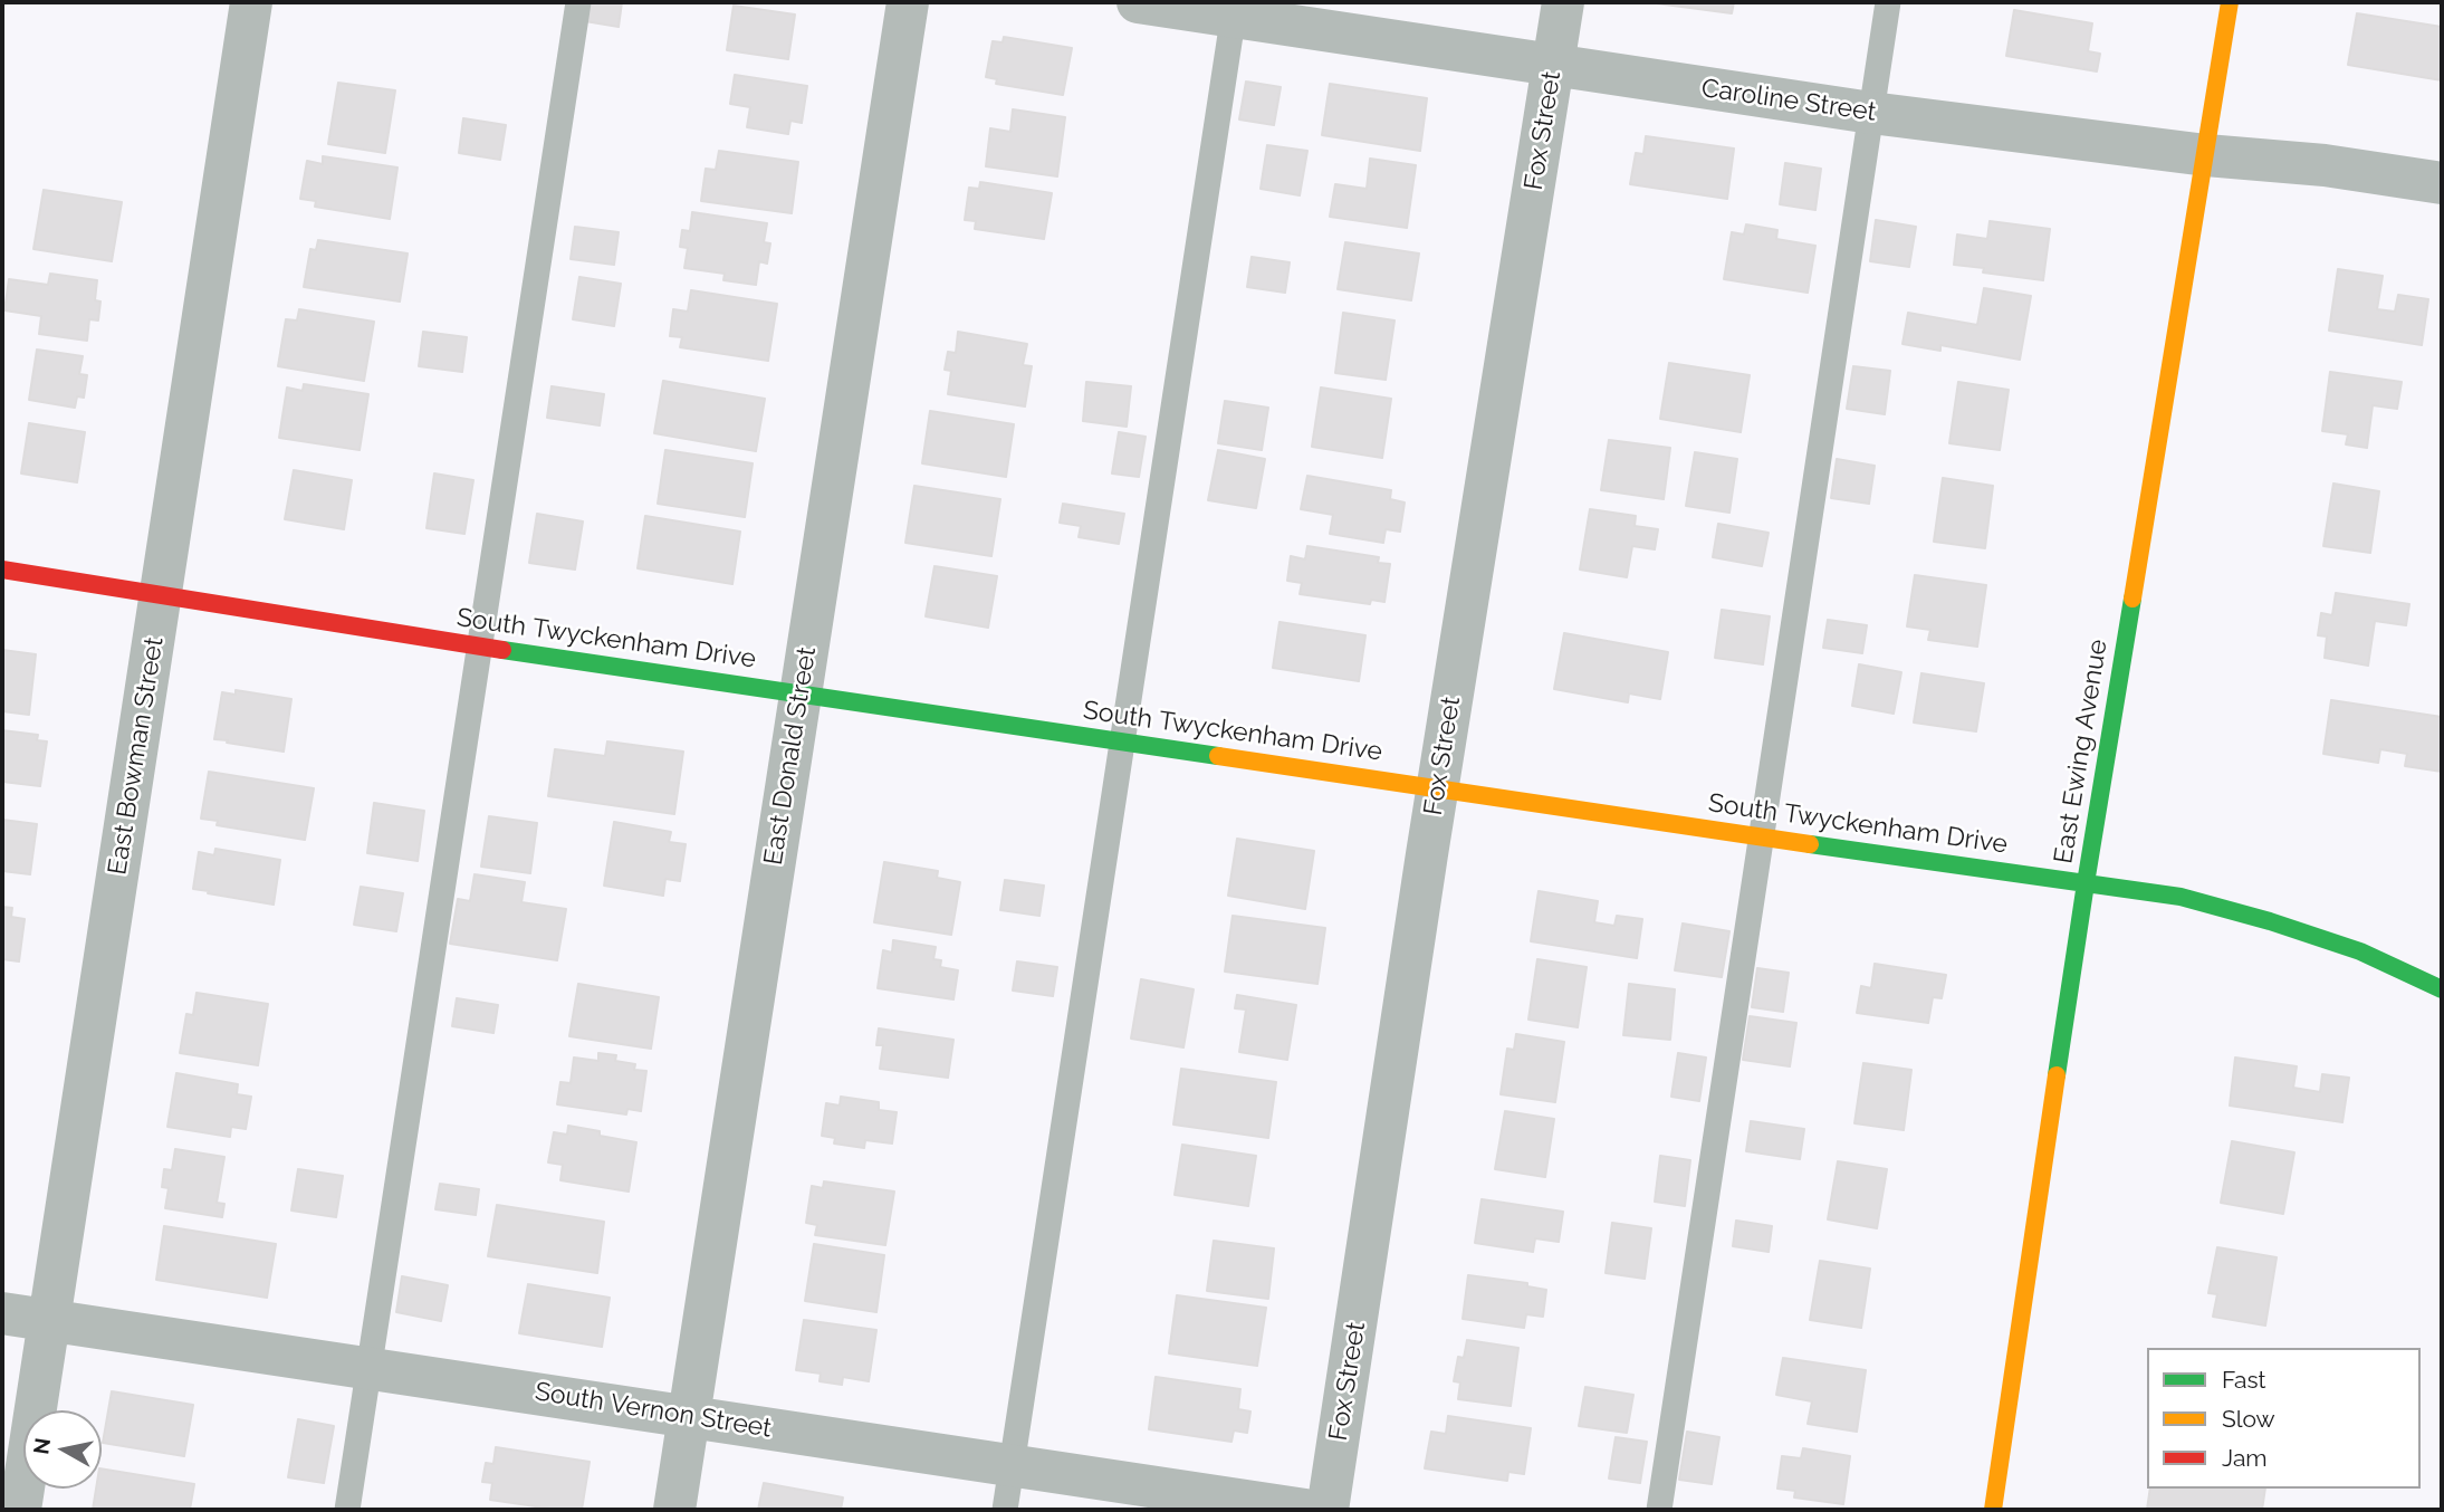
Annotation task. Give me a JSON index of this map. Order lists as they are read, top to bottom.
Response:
{
  "streets": {
    "street": [
      "Caroline Street",
      "Fox Street",
      "South Twyckenham Drive",
      "East Ewing Avenue",
      "East Bowman Street",
      "East Donald Street",
      "South Vernon Street"
    ]
  },
  "crossings": [
    ["Caroline Street", "Fox Street"],
    ["Caroline Street", "East Ewing Avenue"],
    ["Fox Street", "South Twyckenham Drive"],
    ["South Twyckenham Drive", "East Ewing Avenue"],
    ["South Twyckenham Drive", "East Bowman Street"],
    ["South Twyckenham Drive", "East Donald Street"],
    ["East Bowman Street", "South Vernon Street"],
    ["East Donald Street", "South Vernon Street"]
  ],
  "legend": ["Fast", "Slow", "Jam"],
  "north": "left"
}
